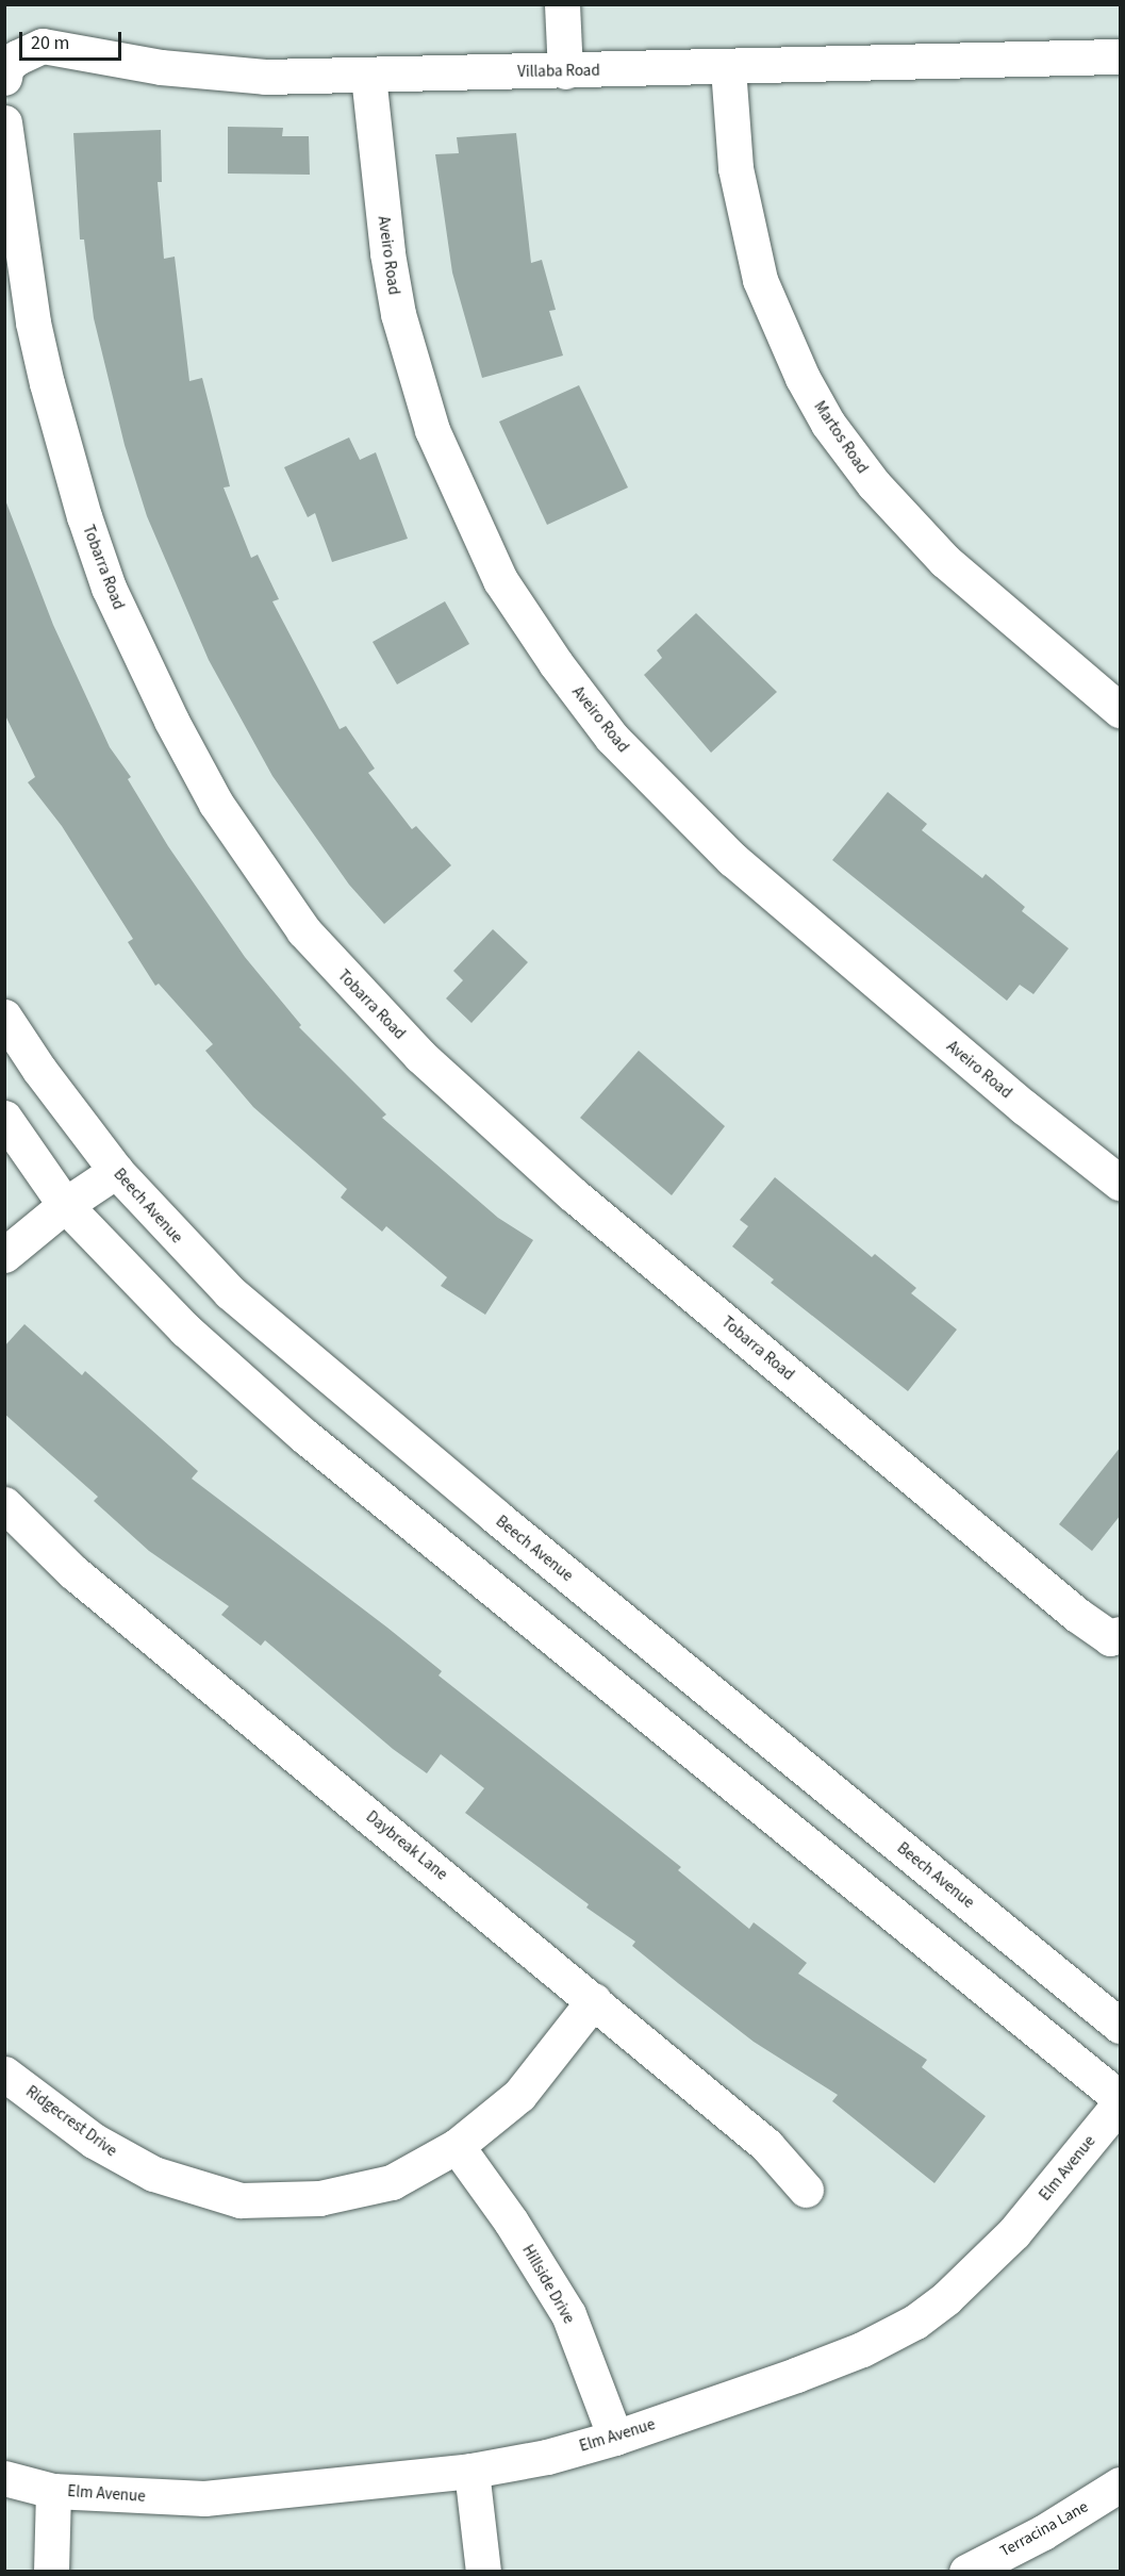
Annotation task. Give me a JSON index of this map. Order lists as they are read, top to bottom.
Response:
{
  "streets": {
    "street": [
      "Villaba Road",
      "Aveiro Road",
      "Martos Road",
      "Tobarra Road",
      "Beech Avenue",
      "Daybreak Lane",
      "Ridgecrest Drive",
      "Elm Avenue",
      "Hillside Drive",
      "Terracina Lane"
    ]
  },
  "crossings": [
    ["Villaba Road", "Aveiro Road"],
    ["Villaba Road", "Martos Road"],
    ["Daybreak Lane", "Ridgecrest Drive"],
    ["Ridgecrest Drive", "Hillside Drive"],
    ["Elm Avenue", "Hillside Drive"]
  ],
  "scale_bar": "20 m"
}
